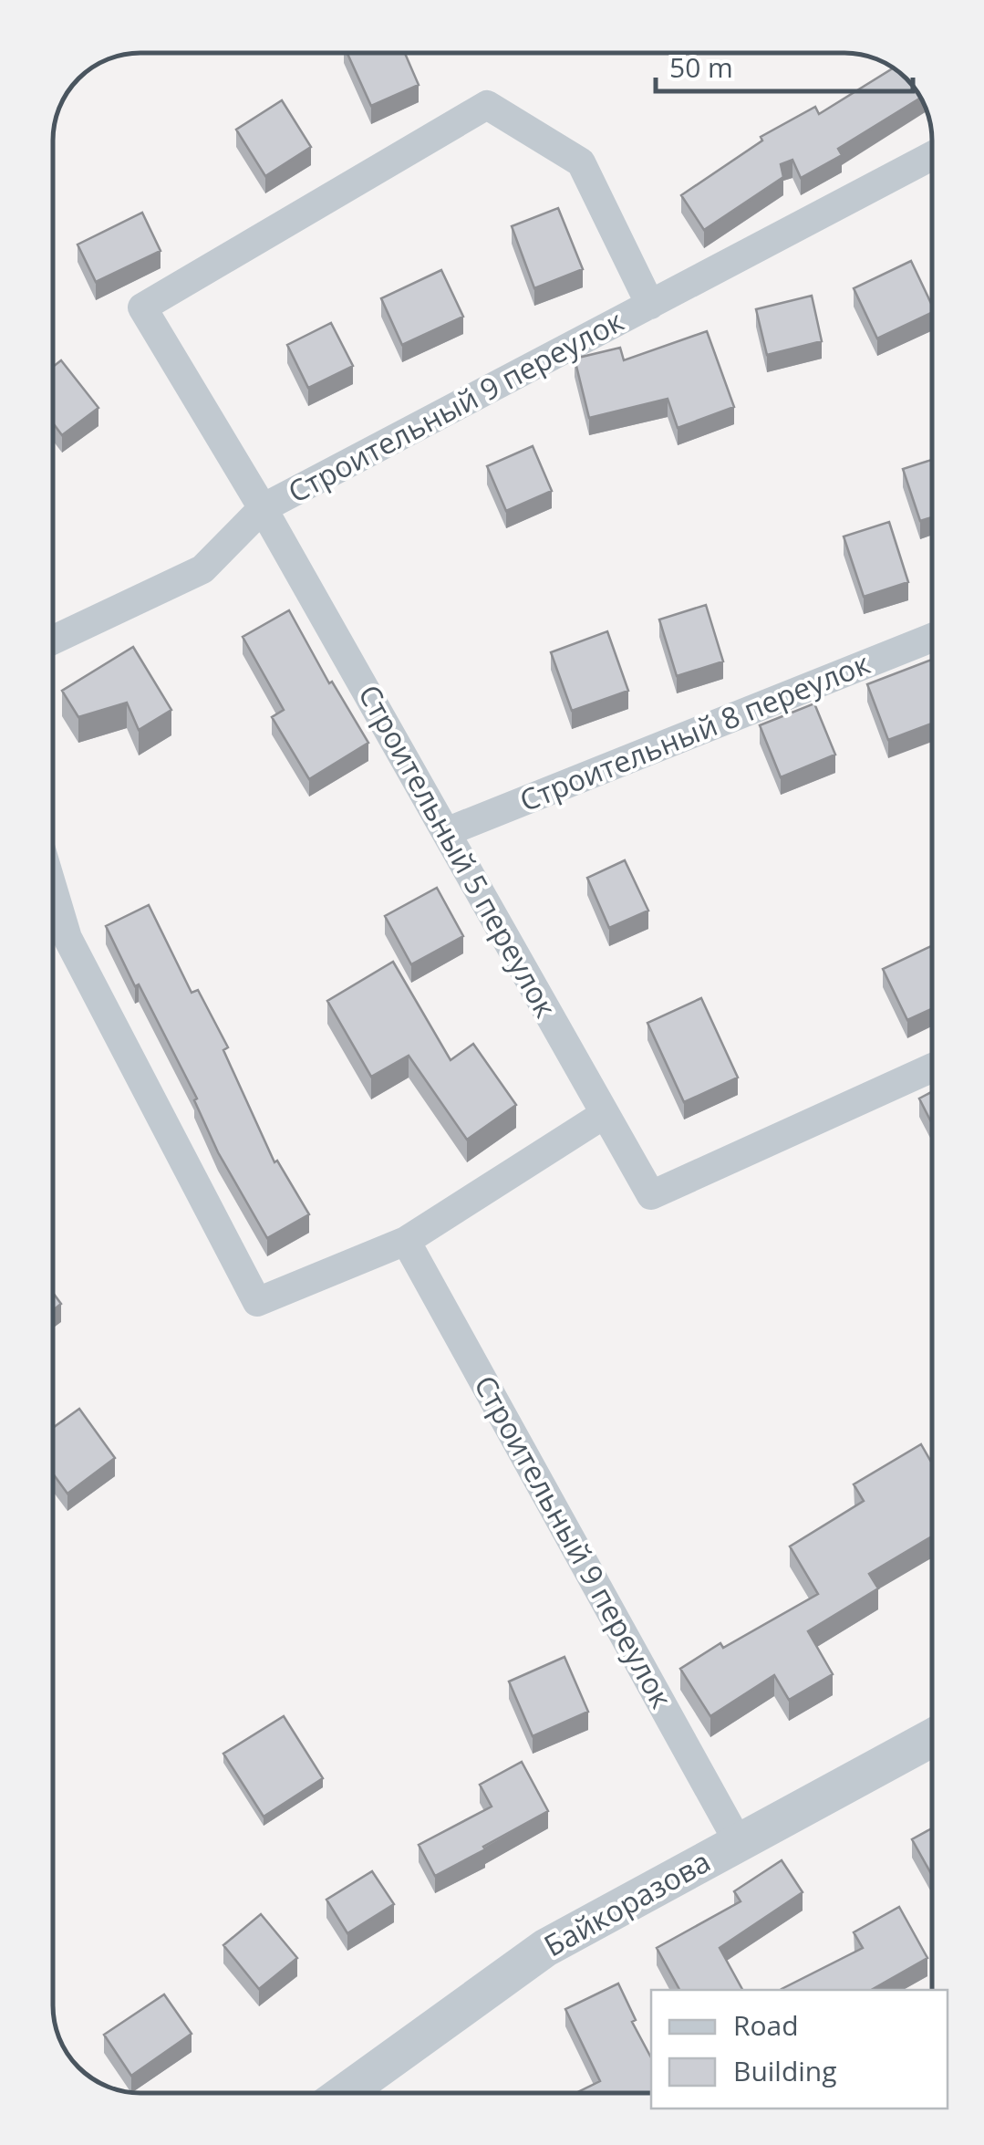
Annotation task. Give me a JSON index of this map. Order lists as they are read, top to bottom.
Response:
{
  "streets": {
    "street": [
      "Строительный 9 переулок",
      "Строительный 8 переулок",
      "Строительный 5 переулок",
      "Байкоразова"
    ]
  },
  "crossings": [
    ["Строительный 9 переулок", "Строительный 5 переулок"],
    ["Строительный 9 переулок", "Байкоразова"],
    ["Строительный 8 переулок", "Строительный 5 переулок"]
  ],
  "legend": ["Road", "Building"],
  "scale_bar": "50 m"
}
